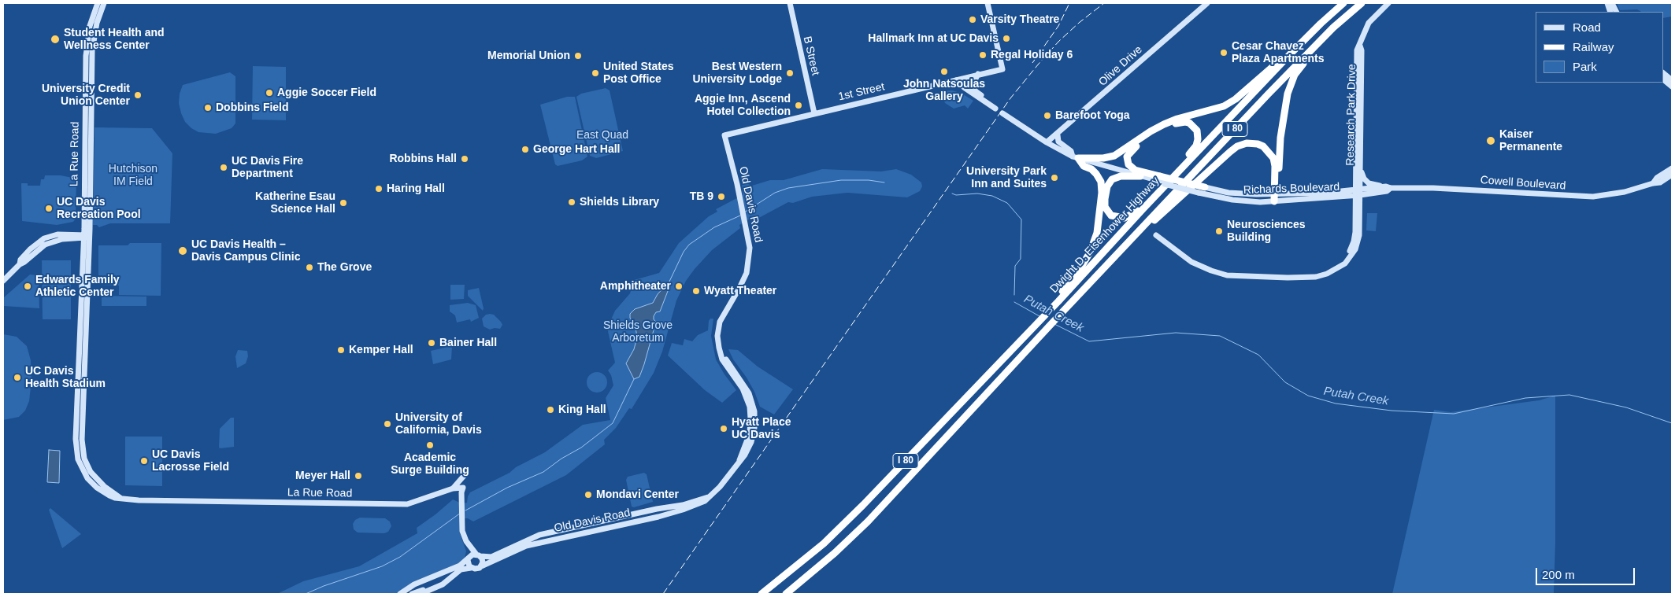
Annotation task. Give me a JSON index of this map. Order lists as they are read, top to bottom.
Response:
{
  "streets": {
    "highway": ["I 80", "Dwight D. Eisenhower Highway"],
    "street": [
      "B Street",
      "Olive Drive",
      "1st Street",
      "Research Park Drive",
      "La Rue Road",
      "Cowell Boulevard",
      "Richards Boulevard",
      "Old Davis Road"
    ]
  },
  "crossings": [
    ["B Street", "1st Street"],
    ["Olive Drive", "Richards Boulevard"],
    ["1st Street", "Old Davis Road"],
    ["Research Park Drive", "Cowell Boulevard"],
    ["Research Park Drive", "Richards Boulevard"],
    ["Cowell Boulevard", "Richards Boulevard"]
  ],
  "water": ["Putah Creek"],
  "parks": ["East Quad", "Hutchison IM Field", "Shields Grove Arboretum"],
  "places": [
    "Varsity Theatre",
    "Hallmark Inn at UC Davis",
    "Student Health and Wellness Center",
    "Cesar Chavez Plaza Apartments",
    "Regal Holiday 6",
    "Memorial Union",
    "John Natsoulas Gallery",
    "United States Post Office",
    "Best Western University Lodge",
    "Aggie Soccer Field",
    "University Credit Union Center",
    "Aggie Inn, Ascend Hotel Collection",
    "Dobbins Field",
    "Barefoot Yoga",
    "Kaiser Permanente",
    "George Hart Hall",
    "Robbins Hall",
    "UC Davis Fire Department",
    "University Park Inn and Suites",
    "Haring Hall",
    "TB 9",
    "Shields Library",
    "Katherine Esau Science Hall",
    "UC Davis Recreation Pool",
    "Neurosciences Building",
    "UC Davis Health – Davis Campus Clinic",
    "The Grove",
    "Edwards Family Athletic Center",
    "Amphitheater",
    "Wyatt Theater",
    "Bainer Hall",
    "Kemper Hall",
    "UC Davis Health Stadium",
    "King Hall",
    "University of California, Davis",
    "Hyatt Place UC Davis",
    "Academic Surge Building",
    "UC Davis Lacrosse Field",
    "Meyer Hall",
    "Mondavi Center"
  ],
  "legend": ["Road", "Railway", "Park"],
  "scale_bar": "200 m"
}
